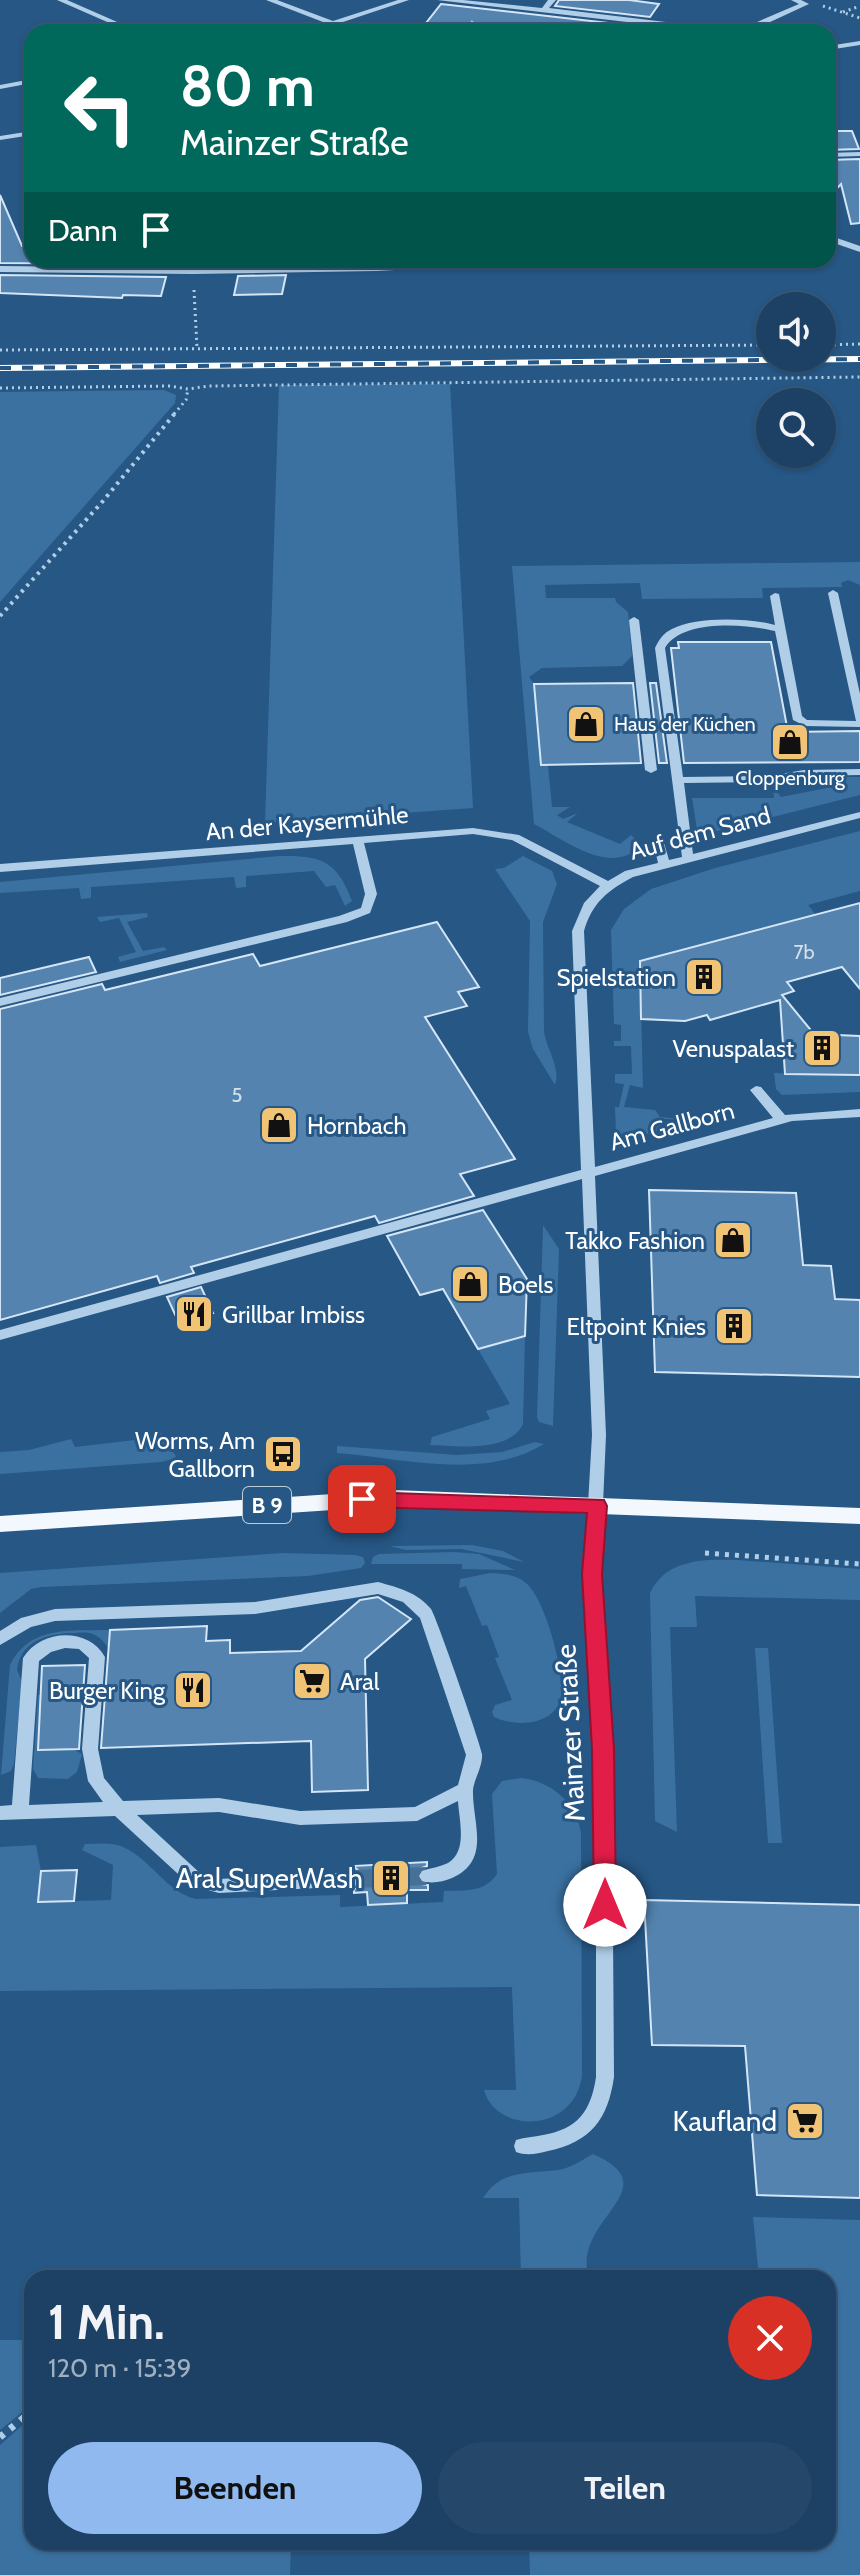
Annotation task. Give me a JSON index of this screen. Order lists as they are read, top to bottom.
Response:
{
  "streets": {
    "main road": ["B 9"],
    "street": [
      "An der Kaysermühle",
      "Auf dem Sand",
      "Am Gallborn",
      "Mainzer Straße"
    ]
  },
  "crossings": [
    ["An der Kaysermühle", "Auf dem Sand"],
    ["Auf dem Sand", "Am Gallborn"],
    ["Am Gallborn", "B 9"],
    ["Am Gallborn", "Mainzer Straße"],
    ["B 9", "Mainzer Straße"]
  ],
  "places": {
    "shop": [
      "Haus der Küchen",
      "Cloppenburg",
      "Hornbach",
      "Takko Fashion",
      "Boels"
    ],
    "building": [
      "Spielstation",
      "Venuspalast",
      "Eltpoint Knies",
      "Aral SuperWash"
    ],
    "restaurant": ["Grillbar Imbiss", "Burger King"],
    "bus stop": ["Worms, Am Gallborn"],
    "supermarket": ["Aral", "Kaufland"]
  },
  "house_numbers": ["7b", "5"],
  "page": {
    "turn": ["80 m", "Mainzer Straße"],
    "then": "Dann",
    "heading": ["1 Min.", "120 m · 15:39"],
    "buttons": ["Beenden", "Teilen"]
  }
}
